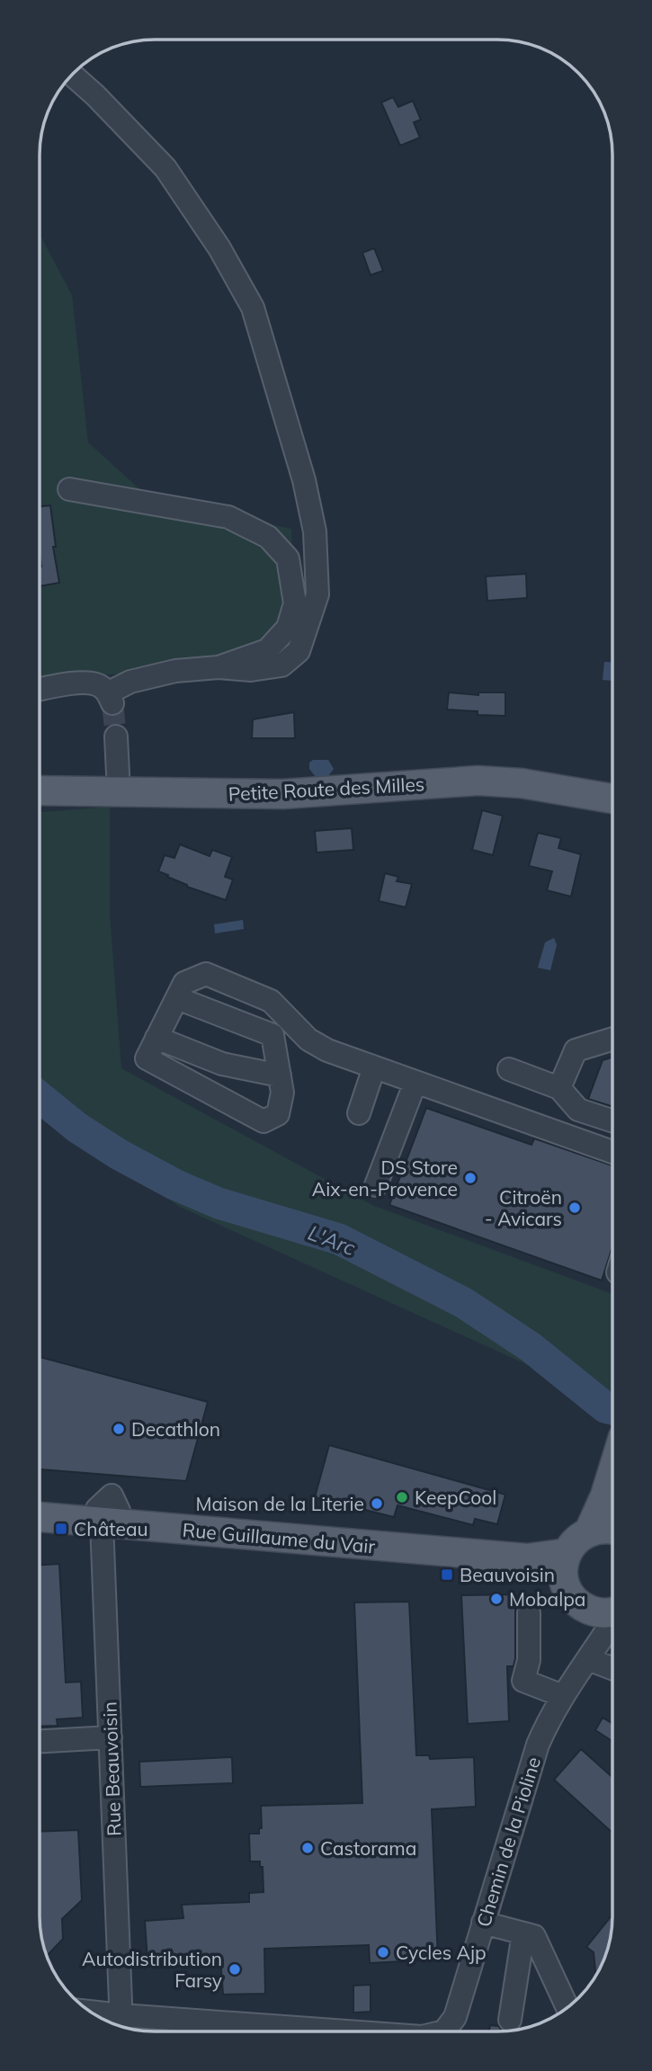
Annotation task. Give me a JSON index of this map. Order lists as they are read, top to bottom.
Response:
{
  "streets": {
    "main road": ["Petite Route des Milles", "Rue Guillaume du Vair"],
    "street": ["Rue Beauvoisin", "Chemin de la Pioline"]
  },
  "crossings": [
    ["Rue Guillaume du Vair", "Rue Beauvoisin"],
    ["Rue Beauvoisin", "Chemin de la Pioline"]
  ],
  "water": ["L'Arc"],
  "places": {
    "other": [
      "DS Store Aix-en-Provence",
      "Citroën - Avicars",
      "Decathlon",
      "KeepCool",
      "Maison de la Literie",
      "Mobalpa",
      "Castorama",
      "Cycles Ajp",
      "Autodistribution Farsy"
    ],
    "transit": ["Château", "Beauvoisin"]
  }
}
